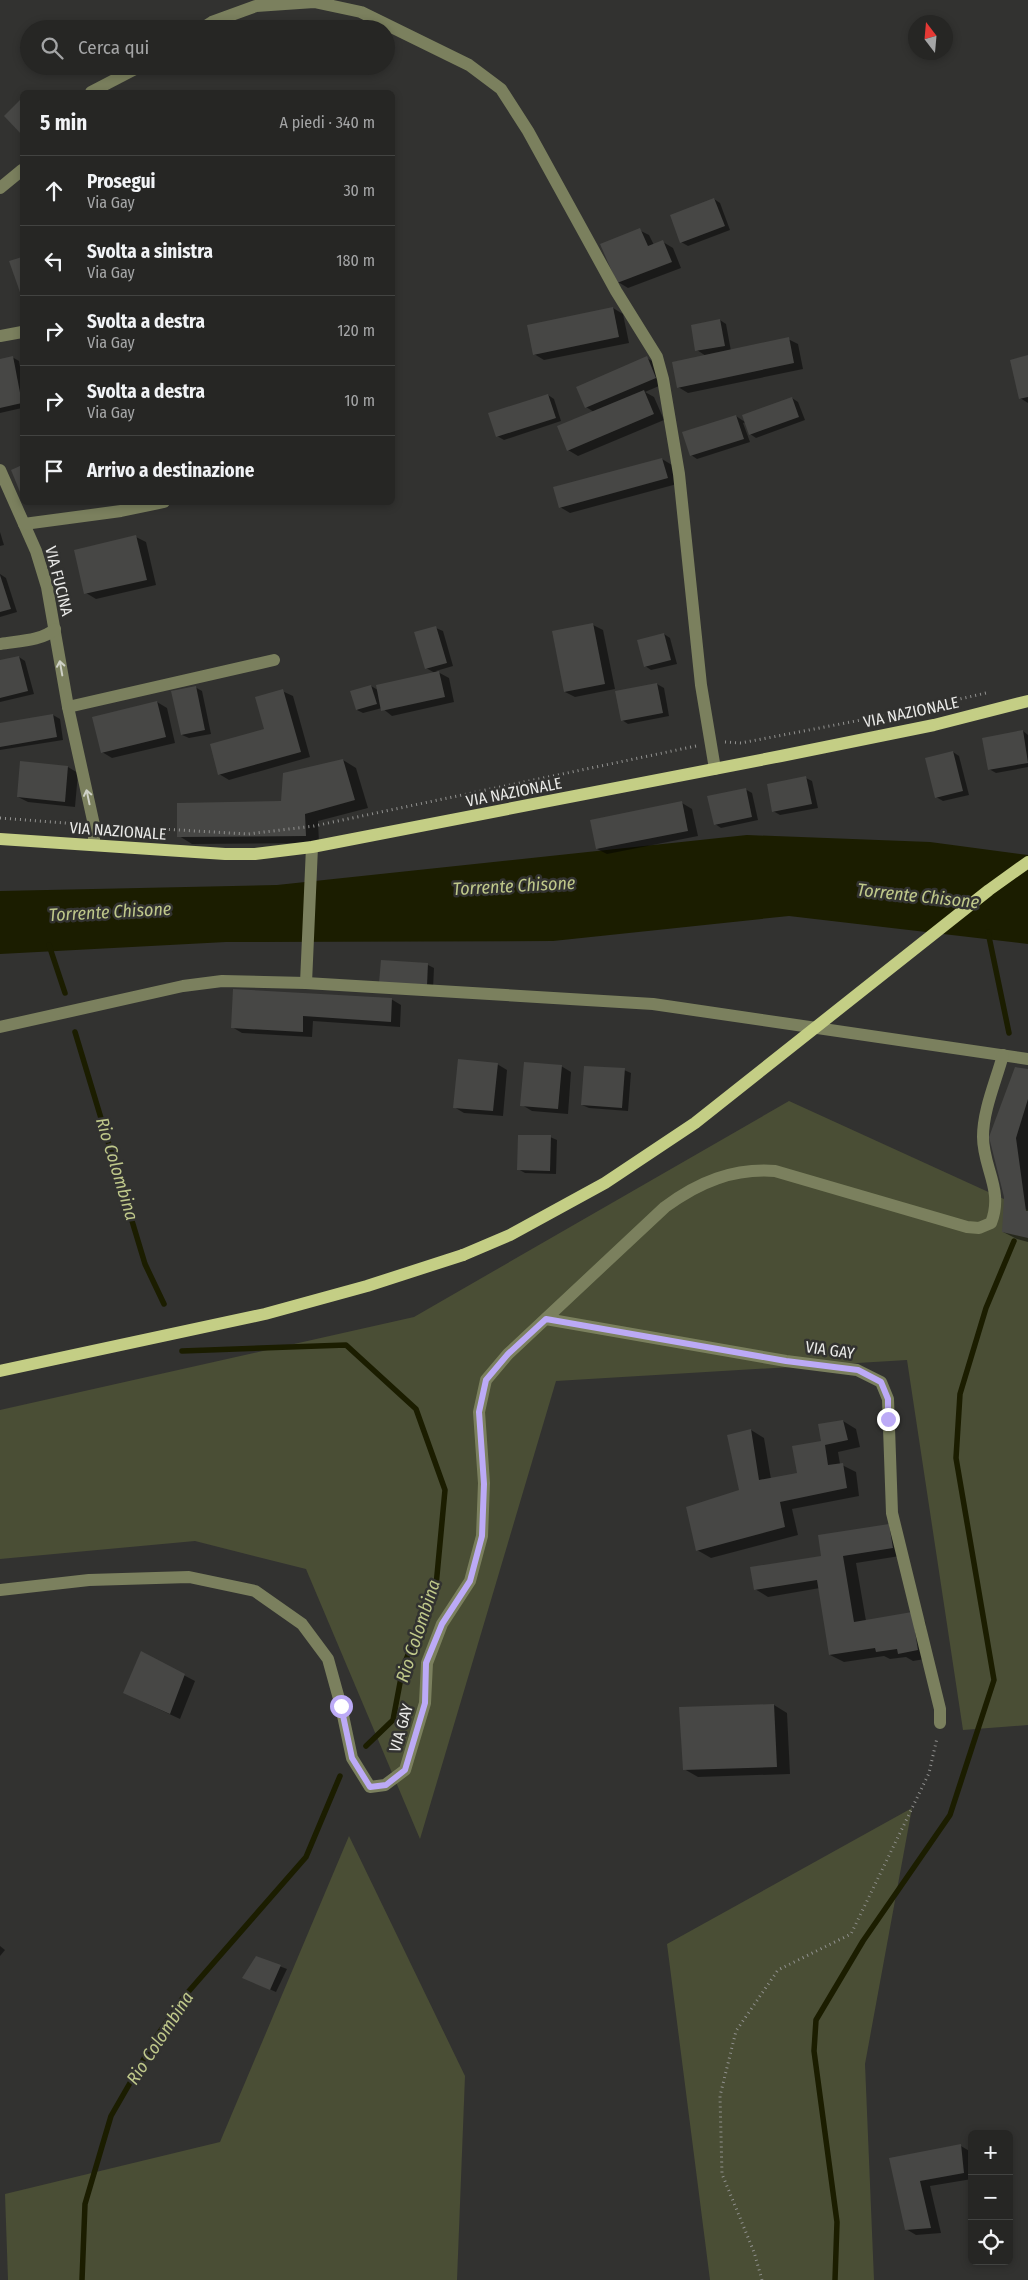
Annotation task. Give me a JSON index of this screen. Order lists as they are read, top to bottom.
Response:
{
  "streets": {
    "main road": ["VIA NAZIONALE"],
    "street": ["VIA FUCINA", "VIA GAY"]
  },
  "crossings": [
    ["VIA FUCINA", "VIA NAZIONALE"]
  ],
  "one_way": ["VIA FUCINA"],
  "water": ["Torrente Chisone", "Rio Colombina"],
  "north": "top",
  "page": {
    "search": "Cerca qui",
    "heading": ["5 min", "A piedi · 340 m"],
    "list": [
      ["Prosegui", "Via Gay", "30 m"],
      ["Svolta a sinistra", "Via Gay", "180 m"],
      ["Svolta a destra", "Via Gay", "120 m"],
      ["Svolta a destra", "Via Gay", "10 m"],
      "Arrivo a destinazione"
    ],
    "map_buttons": ["+", "−"]
  }
}
